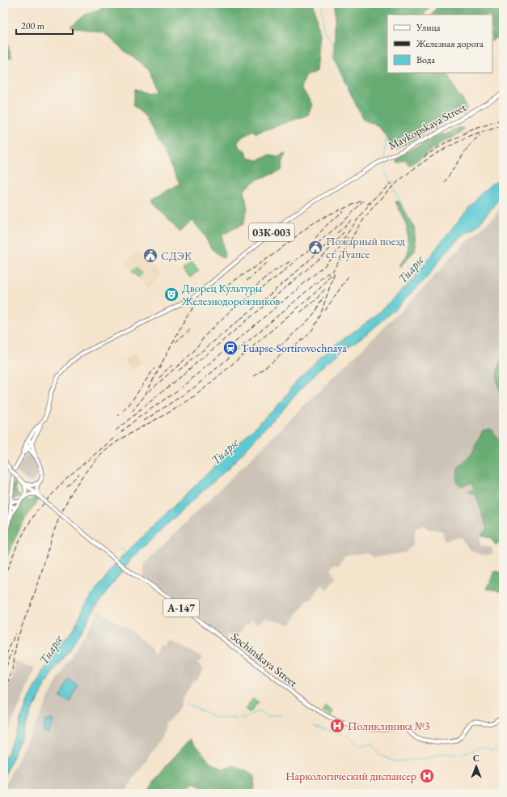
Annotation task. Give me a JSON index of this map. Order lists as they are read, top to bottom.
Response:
{
  "streets": {
    "main road": [
      "Maykopskaya Street",
      "03К-003",
      "А-147",
      "Sochinskaya Street"
    ]
  },
  "crossings": [
    ["А-147", "Sochinskaya Street"]
  ],
  "water": ["Tuapse"],
  "places": {
    "public building": ["Пожарный поезд ст. Туапсе", "СДЭК"],
    "theatre": ["Дворец Культуры Железнодорожников"],
    "station": ["Tuapse-Sortirovochnaya"],
    "hospital": ["Поликлиника №3", "Наркологический диспансер"]
  },
  "legend": ["Улица", "Железная дорога", "Вода"],
  "scale_bar": "200 m",
  "north": "top"
}
